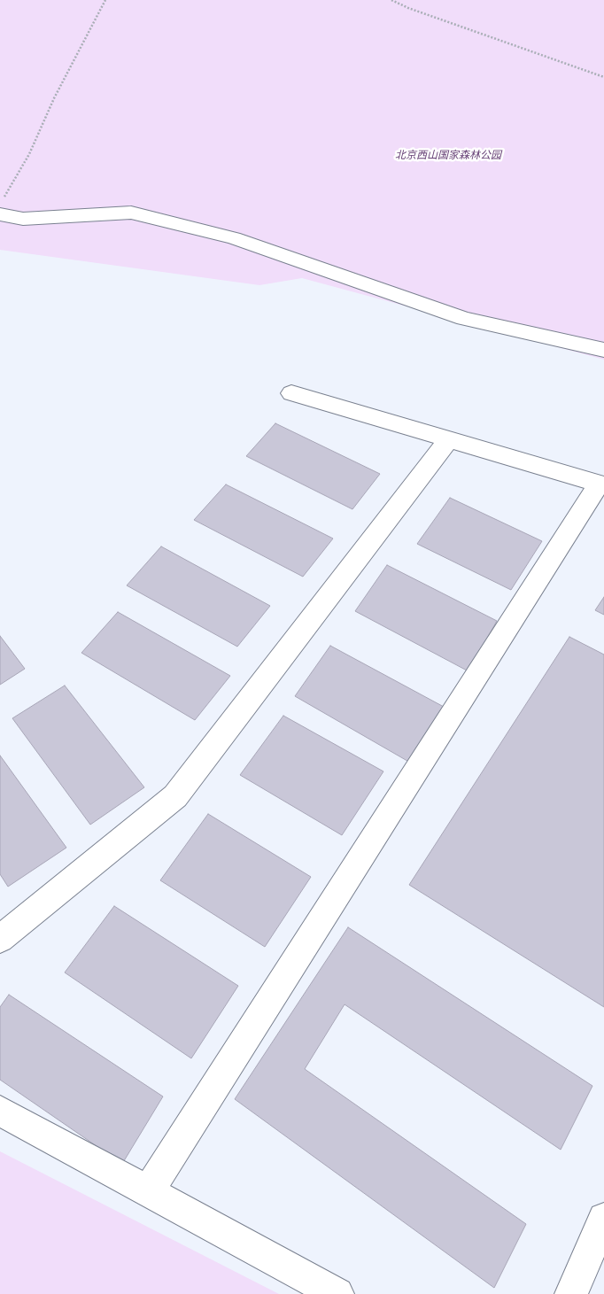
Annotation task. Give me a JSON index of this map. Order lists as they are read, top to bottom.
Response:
{
  "parks": ["北京西山国家森林公园"]
}
